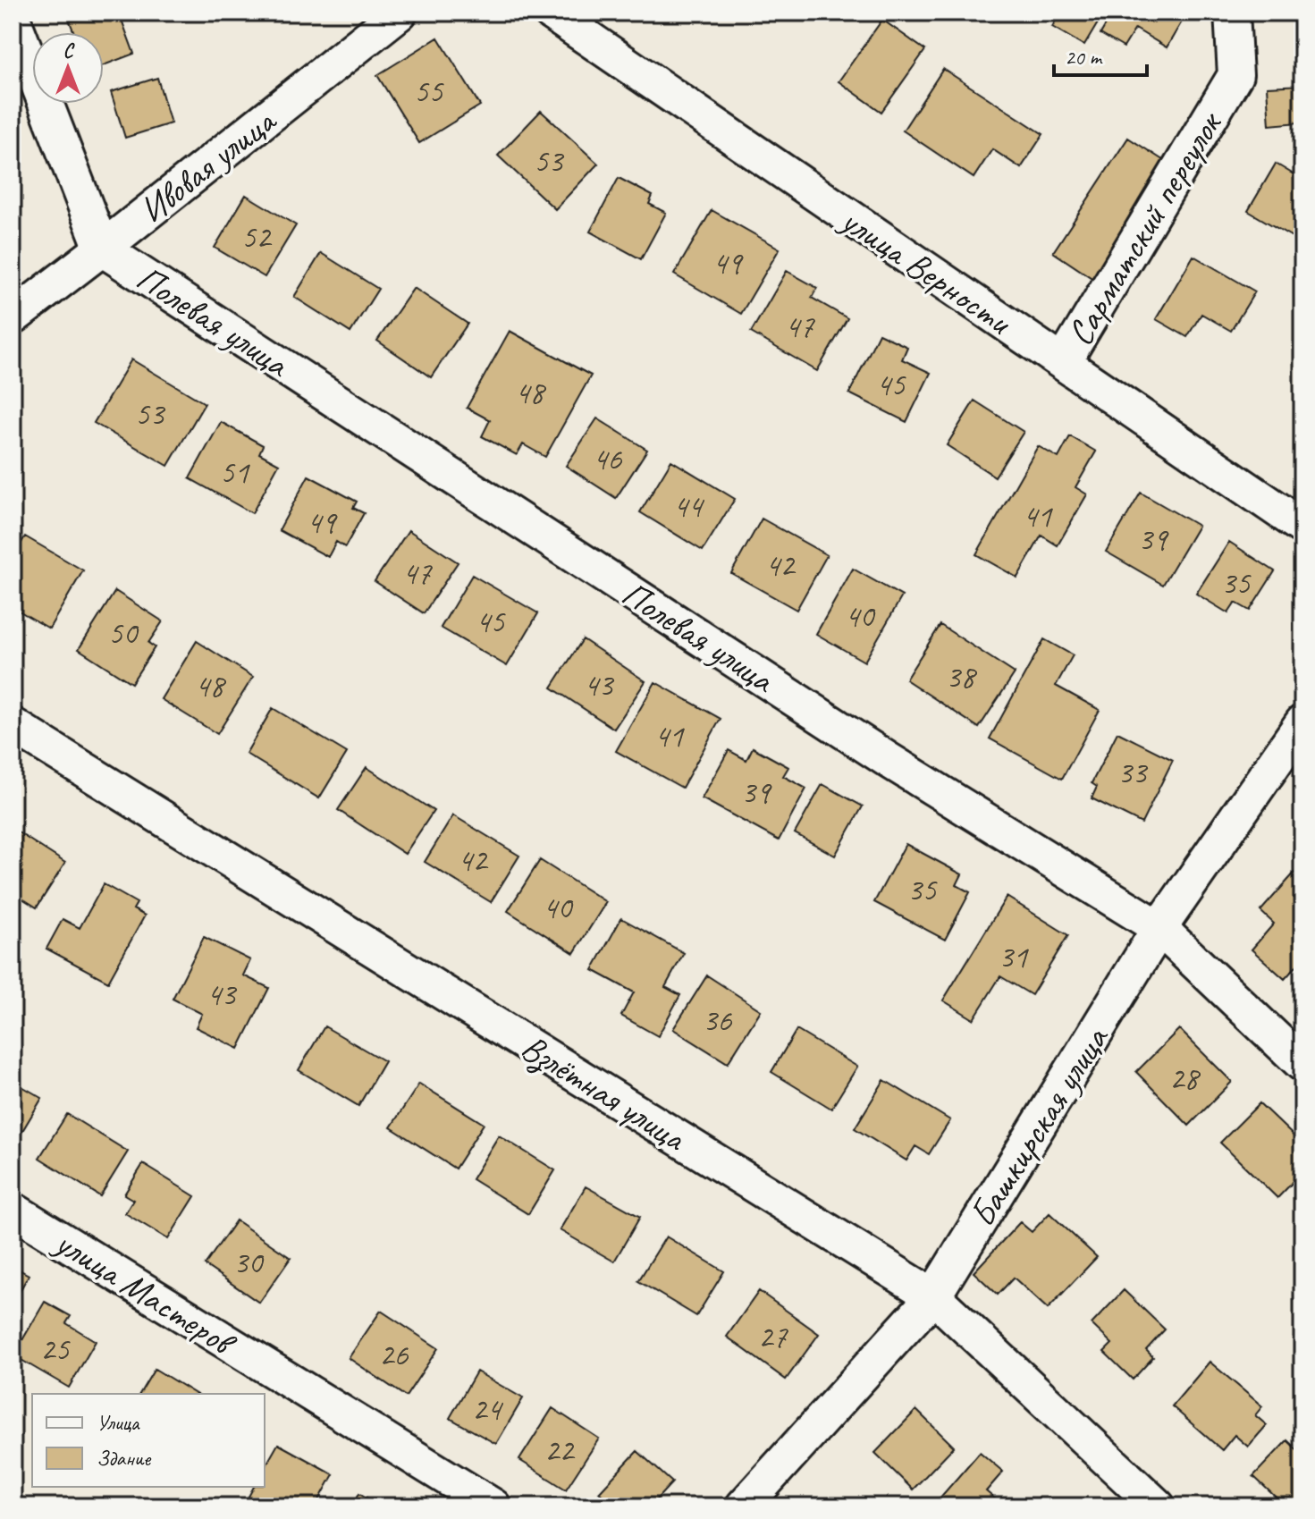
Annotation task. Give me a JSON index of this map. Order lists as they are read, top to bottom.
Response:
{
  "streets": {
    "street": [
      "Ивовая улица",
      "Сарматский переулок",
      "улица Верности",
      "Полевая улица",
      "Взлётная улица",
      "Башкирская улица",
      "улица Мастеров"
    ]
  },
  "crossings": [
    ["Ивовая улица", "Полевая улица"],
    ["Сарматский переулок", "улица Верности"],
    ["Полевая улица", "Башкирская улица"],
    ["Взлётная улица", "Башкирская улица"]
  ],
  "house_numbers": [
    "55",
    "53",
    "52",
    "49",
    "47",
    "45",
    "48",
    "53",
    "46",
    "51",
    "44",
    "41",
    "49",
    "39",
    "42",
    "47",
    "35",
    "40",
    "45",
    "50",
    "38",
    "43",
    "48",
    "41",
    "33",
    "39",
    "42",
    "35",
    "40",
    "31",
    "43",
    "36",
    "28",
    "30",
    "27",
    "25",
    "26",
    "24",
    "22"
  ],
  "legend": ["Улица", "Здание"],
  "scale_bar": "20 m",
  "north": "top"
}
